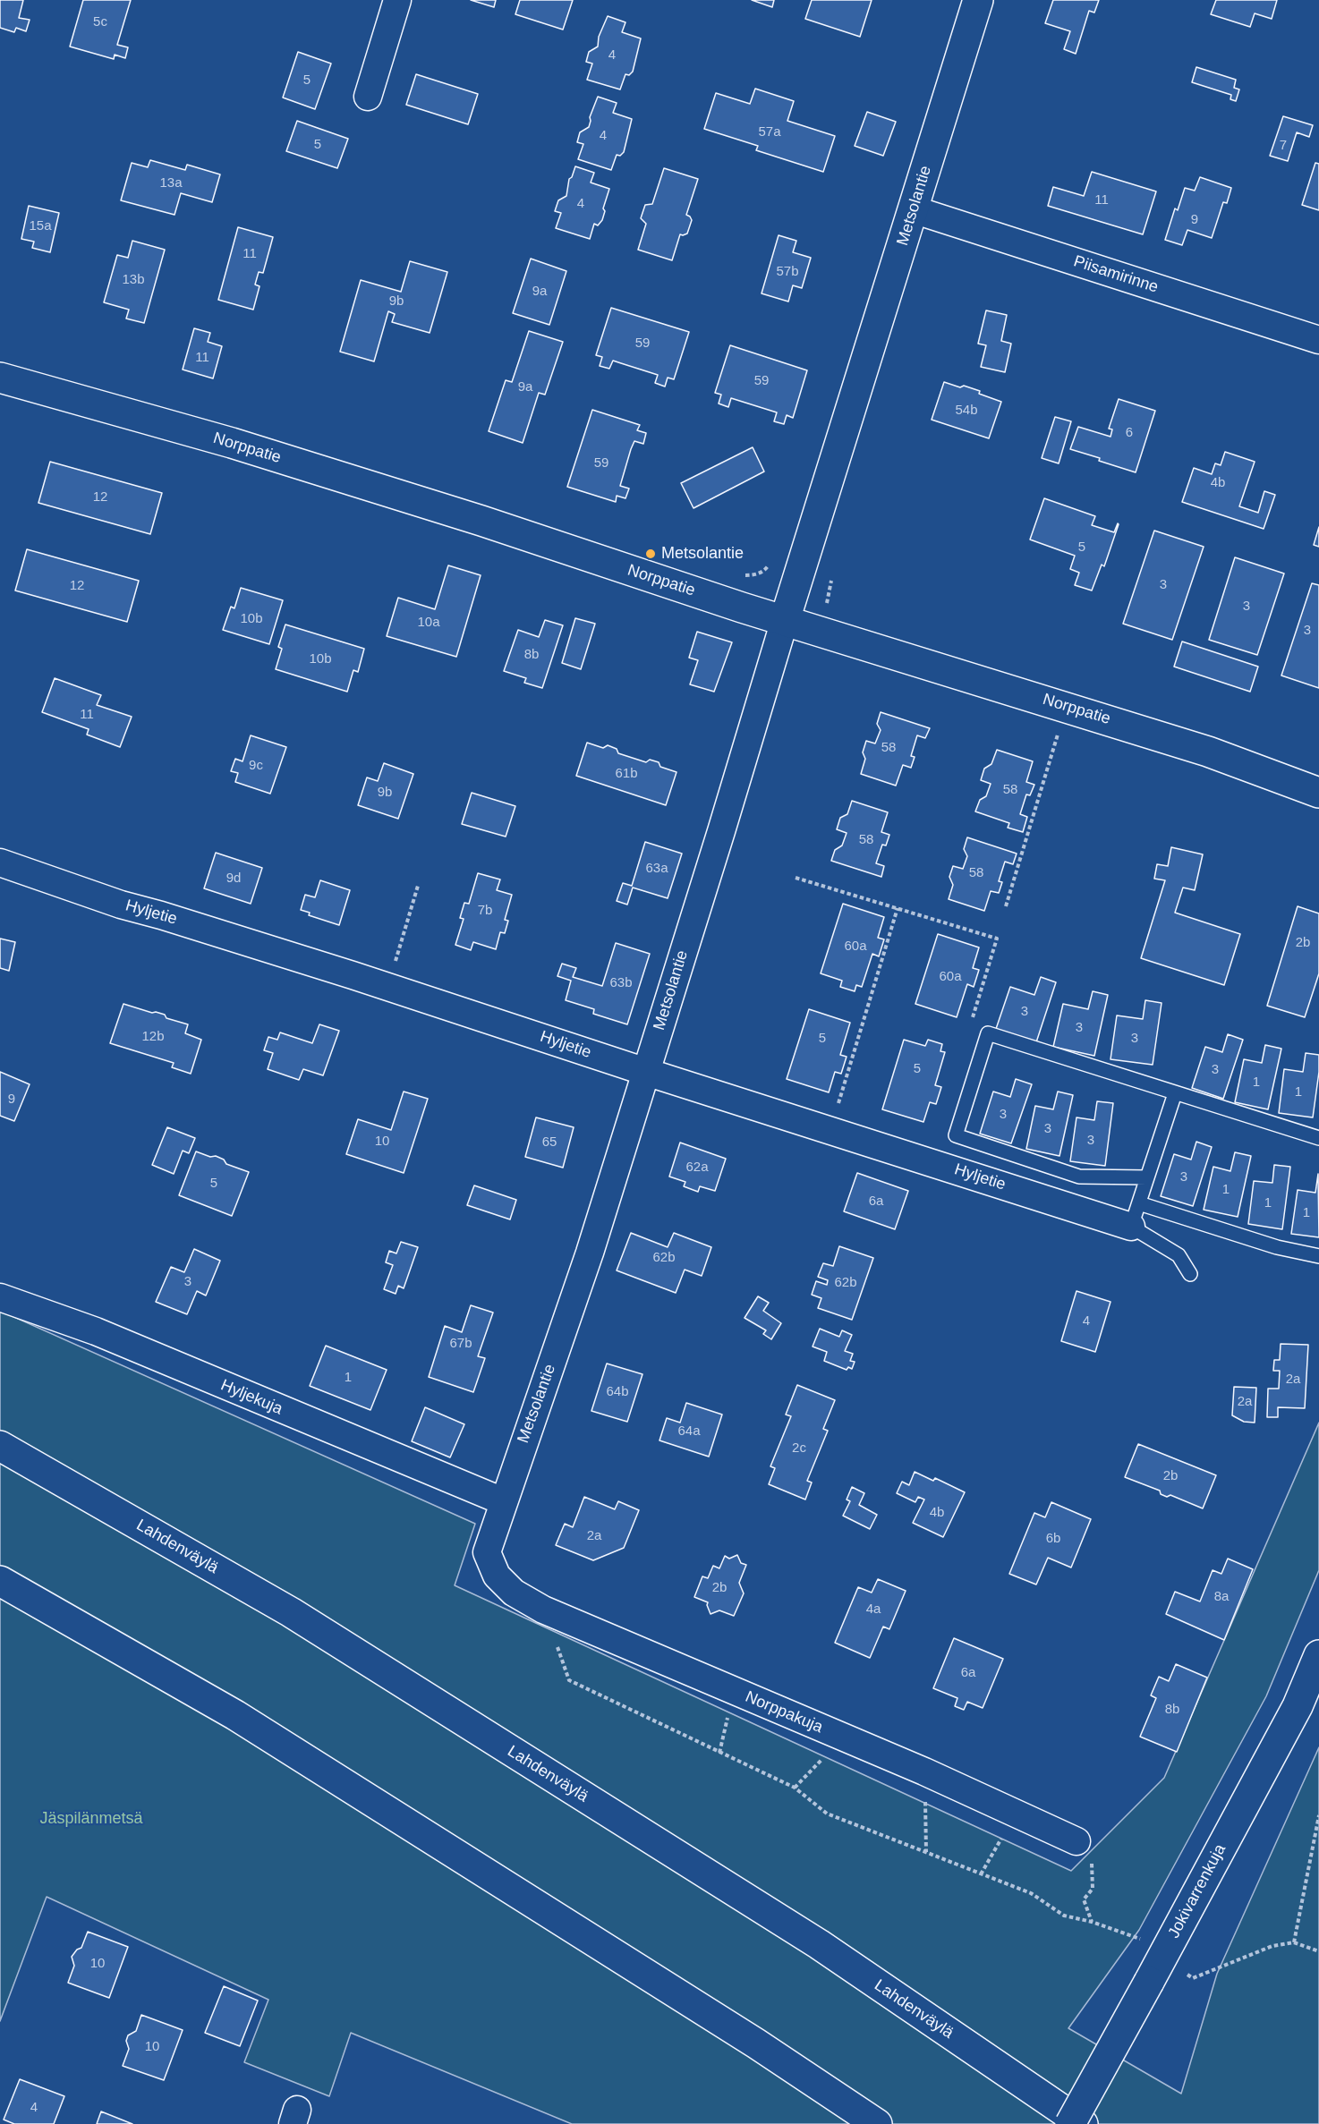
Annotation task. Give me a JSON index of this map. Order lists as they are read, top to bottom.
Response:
{
  "streets": {
    "main road": [
      "Metsolantie",
      "Norppatie",
      "Lahdenväylä",
      "Jokivarrenkuja"
    ],
    "street": [
      "Piisamirinne",
      "Hyljetie",
      "Hyljekuja",
      "Norppakuja"
    ]
  },
  "crossings": [
    ["Metsolantie", "Piisamirinne"],
    ["Metsolantie", "Norppatie"],
    ["Metsolantie", "Hyljetie"],
    ["Metsolantie", "Hyljekuja"],
    ["Metsolantie", "Norppakuja"]
  ],
  "parks": ["Jäspilänmetsä"],
  "places": ["Metsolantie"],
  "house_numbers": [
    "5c",
    "4",
    "5",
    "57a",
    "4",
    "5",
    "7",
    "13a",
    "11",
    "4",
    "9",
    "15a",
    "11",
    "57b",
    "13b",
    "9a",
    "9b",
    "59",
    "11",
    "59",
    "9a",
    "54b",
    "6",
    "59",
    "4b",
    "12",
    "5",
    "3",
    "12",
    "3",
    "10b",
    "10a",
    "3",
    "8b",
    "10b",
    "11",
    "58",
    "9c",
    "61b",
    "58",
    "9b",
    "58",
    "63a",
    "58",
    "9d",
    "7b",
    "2b",
    "60a",
    "60a",
    "63b",
    "3",
    "3",
    "12b",
    "5",
    "3",
    "5",
    "3",
    "1",
    "1",
    "9",
    "3",
    "3",
    "3",
    "10",
    "65",
    "62a",
    "3",
    "5",
    "1",
    "6a",
    "1",
    "1",
    "62b",
    "3",
    "62b",
    "4",
    "67b",
    "1",
    "2a",
    "64b",
    "2a",
    "64a",
    "2c",
    "2b",
    "4b",
    "2a",
    "6b",
    "2b",
    "8a",
    "4a",
    "6a",
    "8b",
    "10",
    "10",
    "4"
  ]
}
